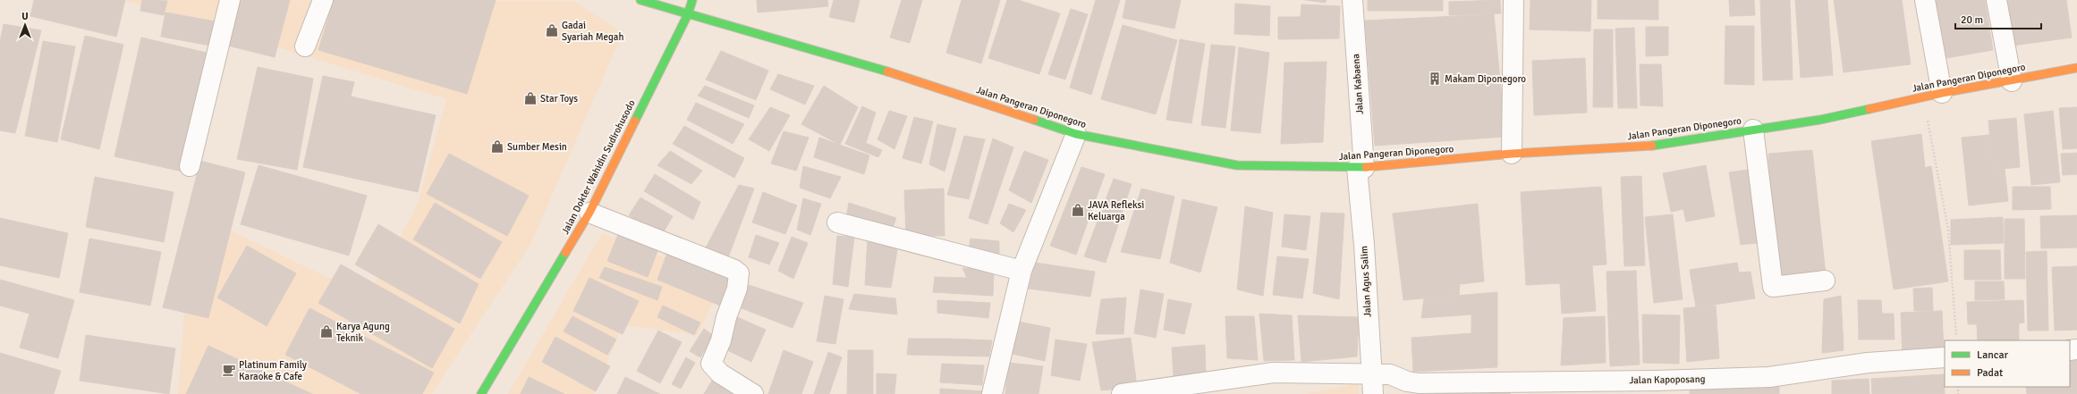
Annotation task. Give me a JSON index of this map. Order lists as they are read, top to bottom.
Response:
{
  "streets": {
    "street": [
      "Jalan Pangeran Diponegoro",
      "Jalan Kabaena",
      "Jalan Dokter Wahidin Sudirohusodo",
      "Jalan Agus Salim",
      "Jalan Kapoposang"
    ]
  },
  "crossings": [
    ["Jalan Pangeran Diponegoro", "Jalan Kabaena"],
    ["Jalan Pangeran Diponegoro", "Jalan Dokter Wahidin Sudirohusodo"],
    ["Jalan Pangeran Diponegoro", "Jalan Agus Salim"],
    ["Jalan Kabaena", "Jalan Agus Salim"],
    ["Jalan Agus Salim", "Jalan Kapoposang"]
  ],
  "places": {
    "shop": [
      "Gadai Syariah Megah",
      "Star Toys",
      "Sumber Mesin",
      "JAVA Refleksi Keluarga",
      "Karya Agung Teknik"
    ],
    "building": ["Makam Diponegoro"],
    "cafe": ["Platinum Family Karaoke & Cafe"]
  },
  "legend": ["Lancar", "Padat"],
  "scale_bar": "20 m",
  "north": "top"
}
